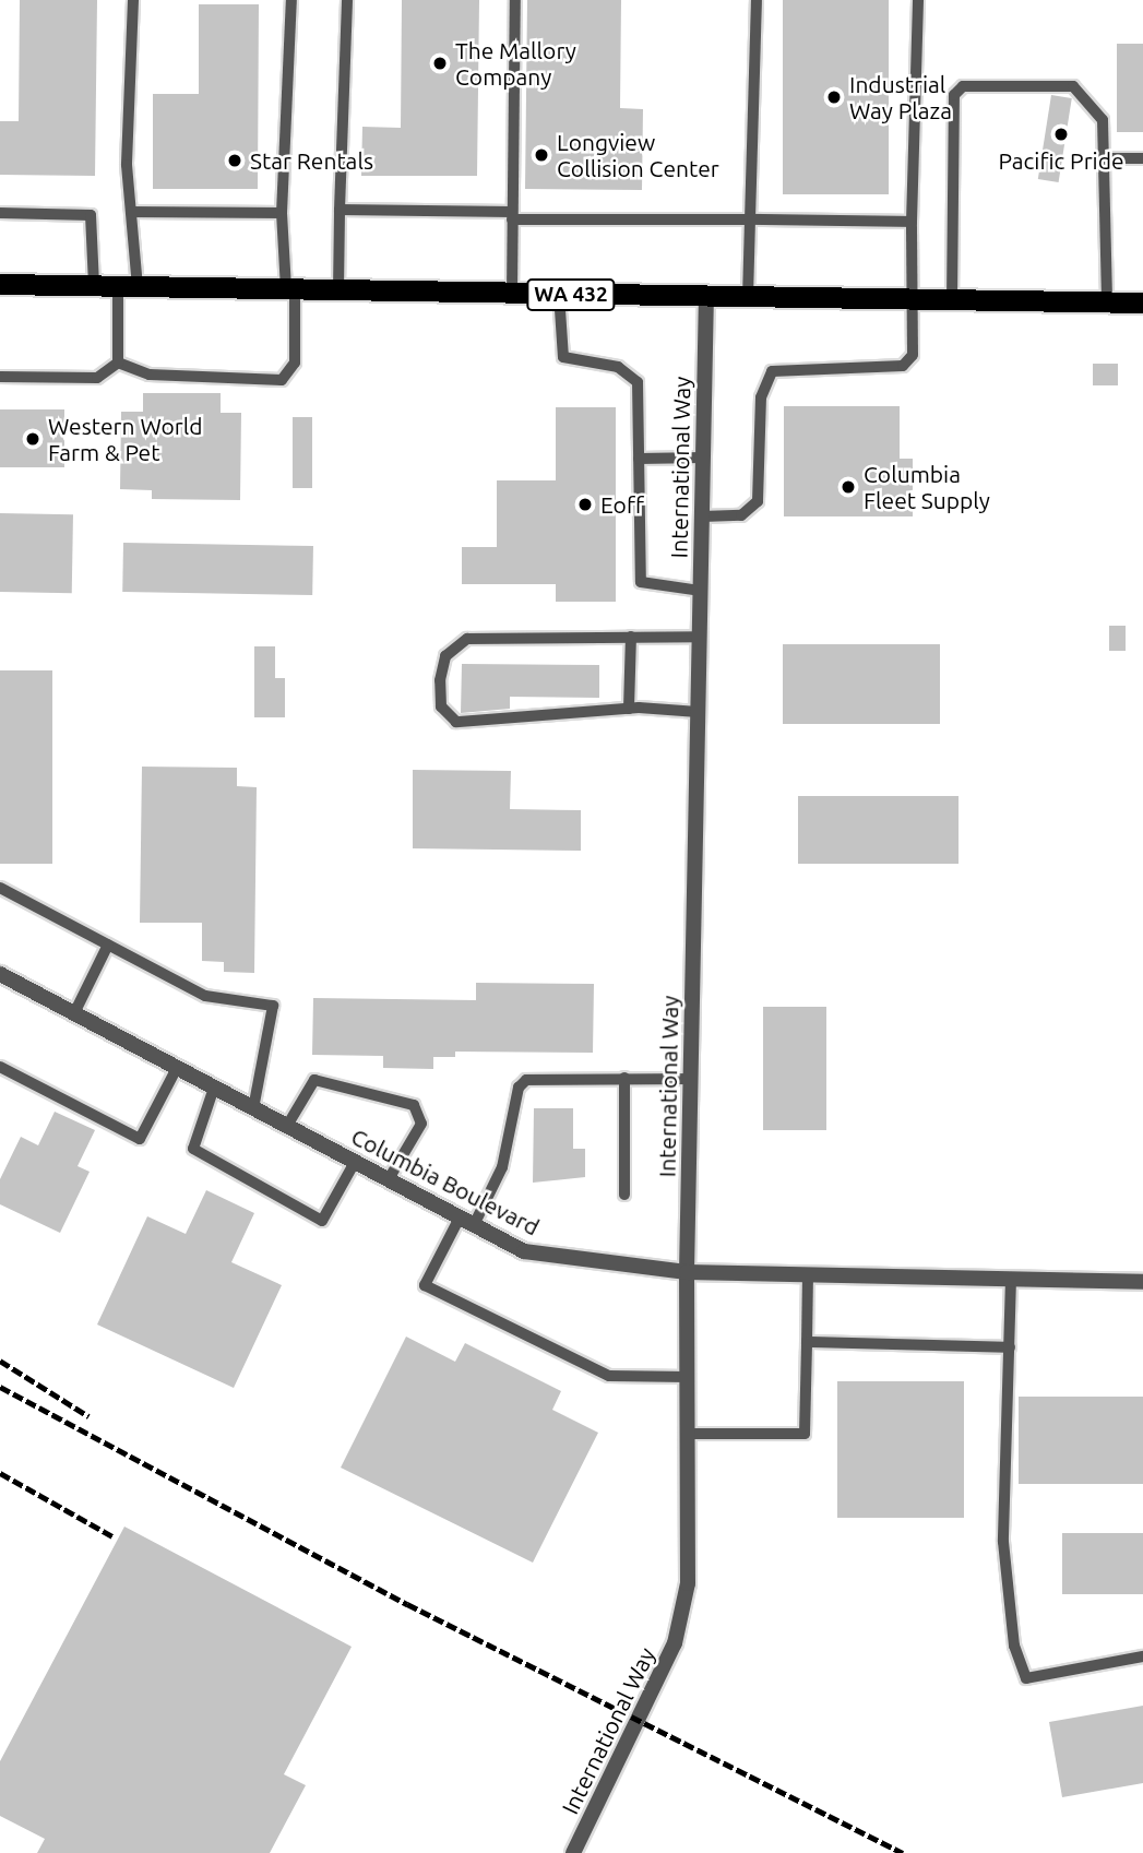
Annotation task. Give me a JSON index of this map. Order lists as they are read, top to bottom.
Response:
{
  "streets": {
    "highway": ["WA 432"],
    "street": ["International Way", "Columbia Boulevard"]
  },
  "crossings": [
    ["WA 432", "International Way"],
    ["International Way", "Columbia Boulevard"]
  ],
  "places": [
    "The Mallory Company",
    "Industrial Way Plaza",
    "Pacific Pride",
    "Longview Collision Center",
    "Star Rentals",
    "Western World Farm & Pet",
    "Columbia Fleet Supply",
    "Eoff"
  ]
}
